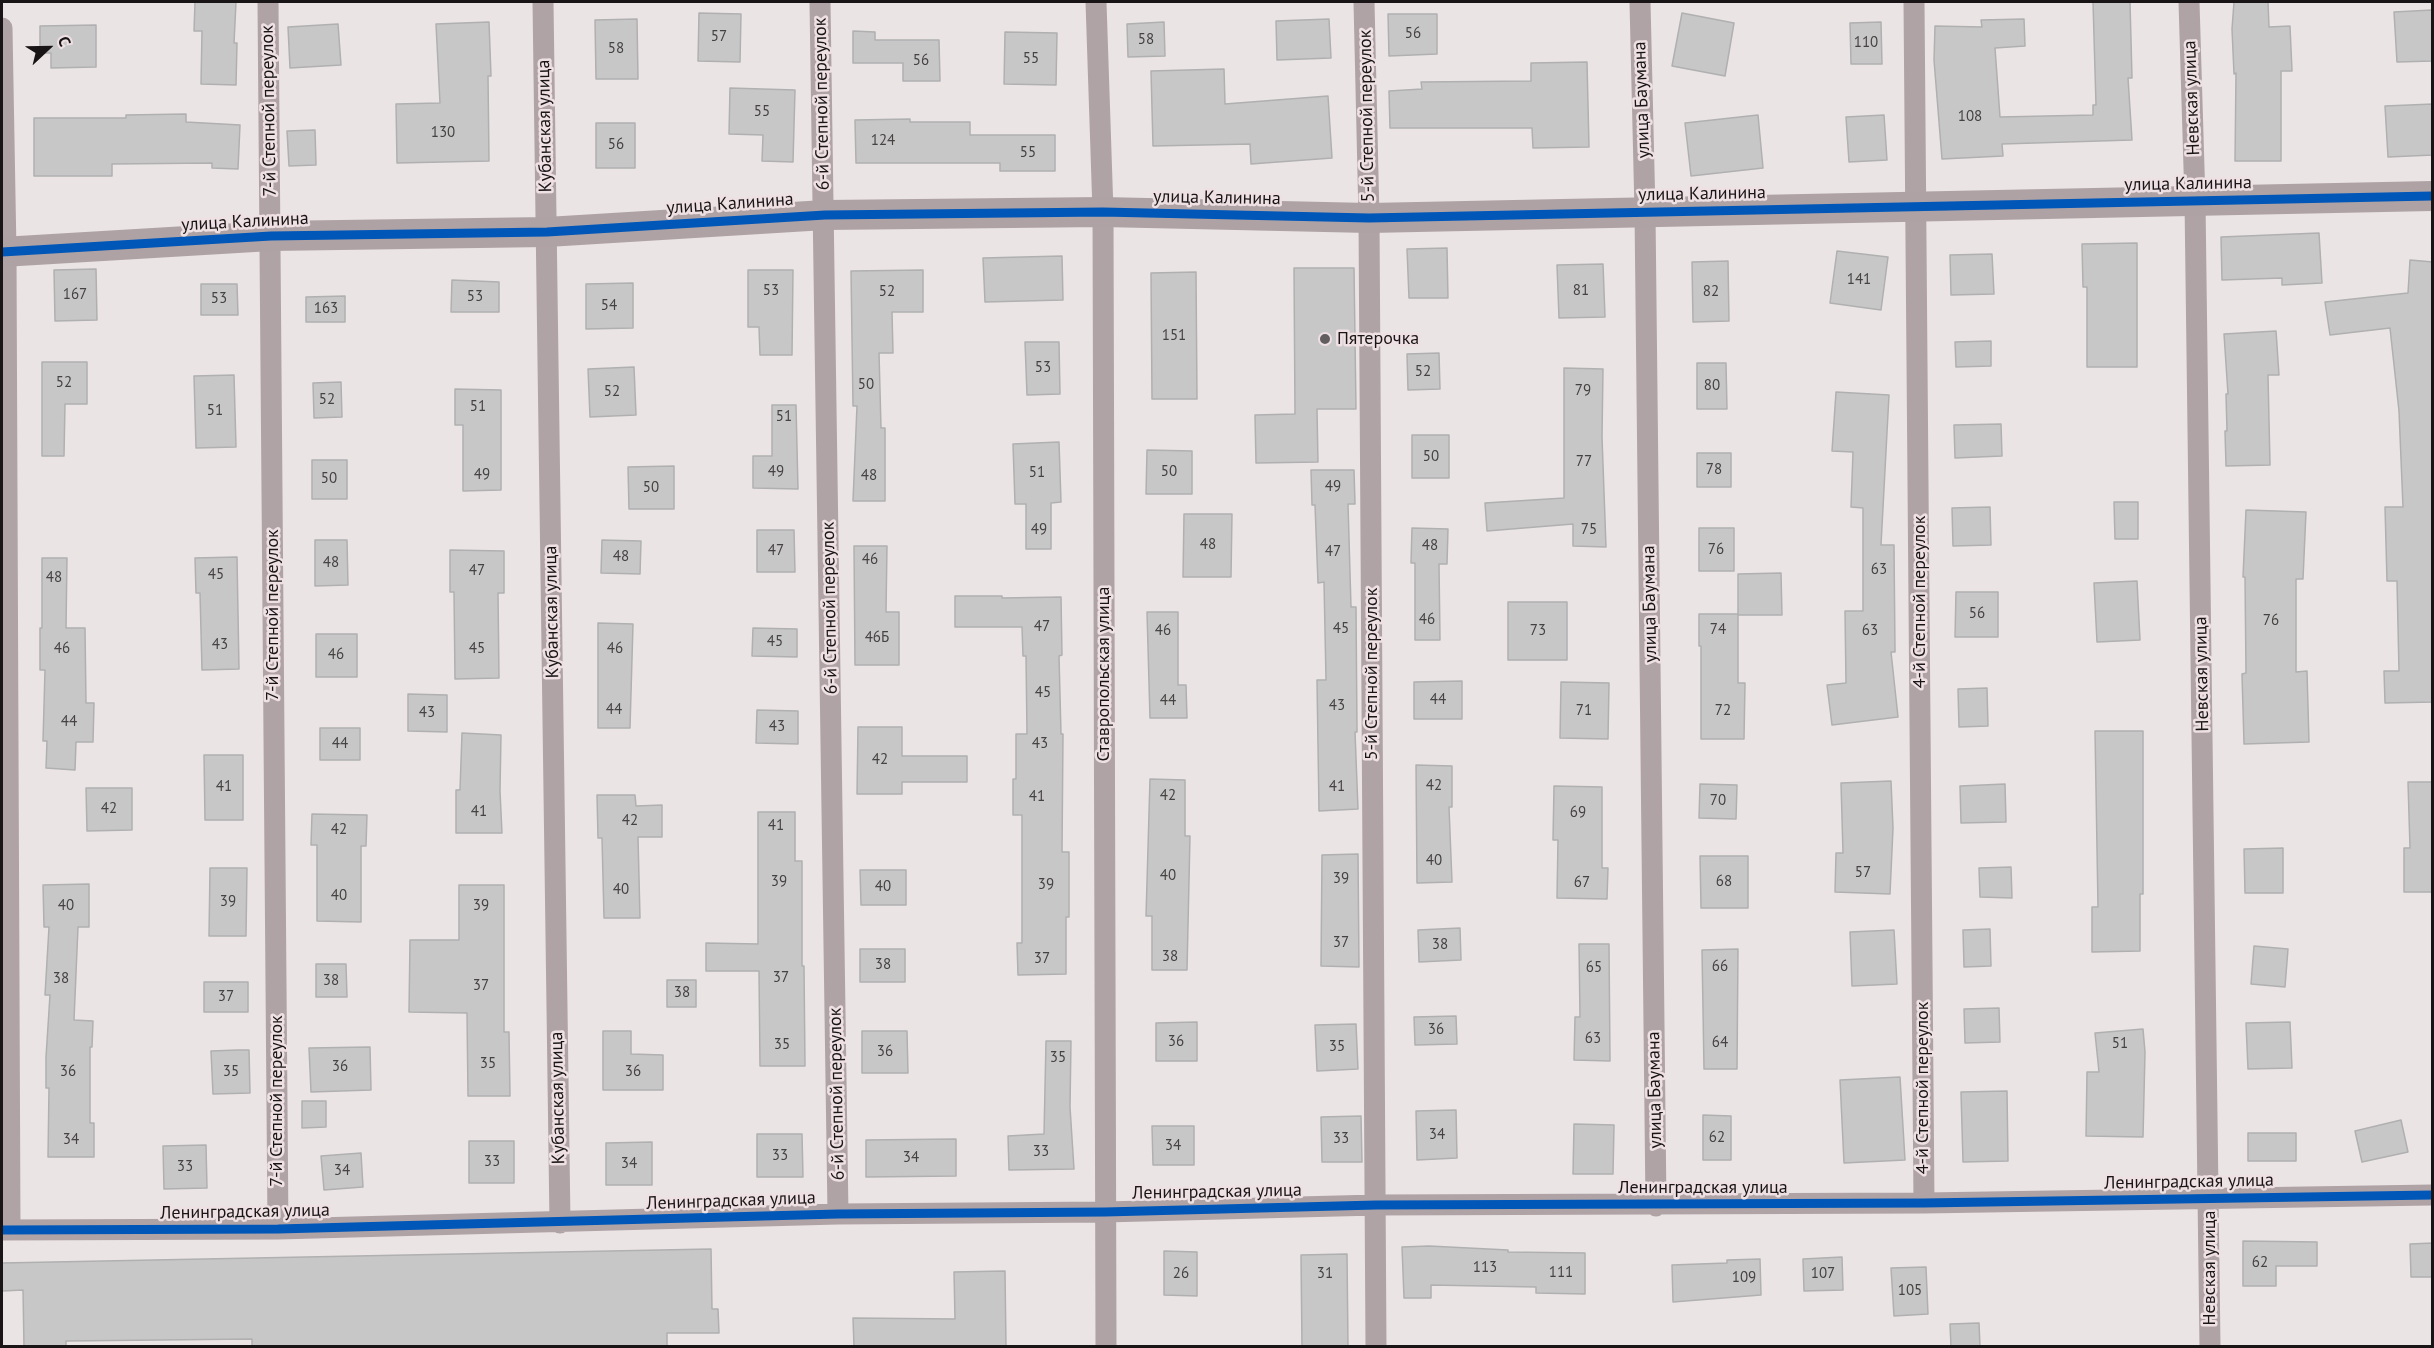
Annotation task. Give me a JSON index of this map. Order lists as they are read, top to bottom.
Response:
{
  "streets": {
    "street": [
      "Невская улица",
      "улица Баумана",
      "6-й Степной переулок",
      "7-й Степной переулок",
      "5-й Степной переулок",
      "Кубанская улица",
      "улица Калинина",
      "4-й Степной переулок",
      "Ставропольская улица",
      "Ленинградская улица"
    ]
  },
  "crossings": [
    ["Невская улица", "улица Калинина"],
    ["Невская улица", "Ленинградская улица"],
    ["улица Баумана", "улица Калинина"],
    ["улица Баумана", "Ленинградская улица"],
    ["6-й Степной переулок", "улица Калинина"],
    ["6-й Степной переулок", "Ленинградская улица"],
    ["7-й Степной переулок", "улица Калинина"],
    ["7-й Степной переулок", "Ленинградская улица"],
    ["5-й Степной переулок", "улица Калинина"],
    ["5-й Степной переулок", "Ленинградская улица"],
    ["Кубанская улица", "улица Калинина"],
    ["Кубанская улица", "Ленинградская улица"],
    ["улица Калинина", "4-й Степной переулок"],
    ["улица Калинина", "Ставропольская улица"],
    ["4-й Степной переулок", "Ленинградская улица"],
    ["Ставропольская улица", "Ленинградская улица"]
  ],
  "places": ["Пятерочка"],
  "house_numbers": [
    "56",
    "57",
    "58",
    "110",
    "58",
    "55",
    "56",
    "55",
    "108",
    "130",
    "124",
    "56",
    "55",
    "141",
    "53",
    "81",
    "52",
    "82",
    "167",
    "53",
    "53",
    "54",
    "163",
    "151",
    "53",
    "52",
    "52",
    "50",
    "80",
    "79",
    "52",
    "52",
    "51",
    "51",
    "51",
    "50",
    "77",
    "78",
    "49",
    "50",
    "51",
    "49",
    "48",
    "50",
    "49",
    "50",
    "49",
    "75",
    "48",
    "48",
    "76",
    "47",
    "47",
    "48",
    "46",
    "48",
    "63",
    "47",
    "45",
    "48",
    "56",
    "46",
    "76",
    "47",
    "45",
    "74",
    "46",
    "73",
    "63",
    "46Б",
    "45",
    "43",
    "46",
    "45",
    "46",
    "46",
    "45",
    "44",
    "44",
    "43",
    "44",
    "71",
    "72",
    "43",
    "44",
    "43",
    "44",
    "43",
    "42",
    "42",
    "41",
    "41",
    "42",
    "41",
    "70",
    "42",
    "41",
    "69",
    "42",
    "41",
    "42",
    "40",
    "57",
    "40",
    "39",
    "39",
    "68",
    "67",
    "39",
    "40",
    "40",
    "40",
    "39",
    "40",
    "39",
    "37",
    "38",
    "38",
    "37",
    "38",
    "66",
    "65",
    "37",
    "38",
    "38",
    "37",
    "38",
    "37",
    "36",
    "63",
    "36",
    "64",
    "51",
    "35",
    "35",
    "36",
    "35",
    "35",
    "36",
    "36",
    "35",
    "36",
    "34",
    "62",
    "33",
    "34",
    "34",
    "33",
    "33",
    "34",
    "33",
    "34",
    "33",
    "34",
    "62",
    "113",
    "111",
    "26",
    "31",
    "107",
    "109",
    "105"
  ],
  "north": "right"
}
